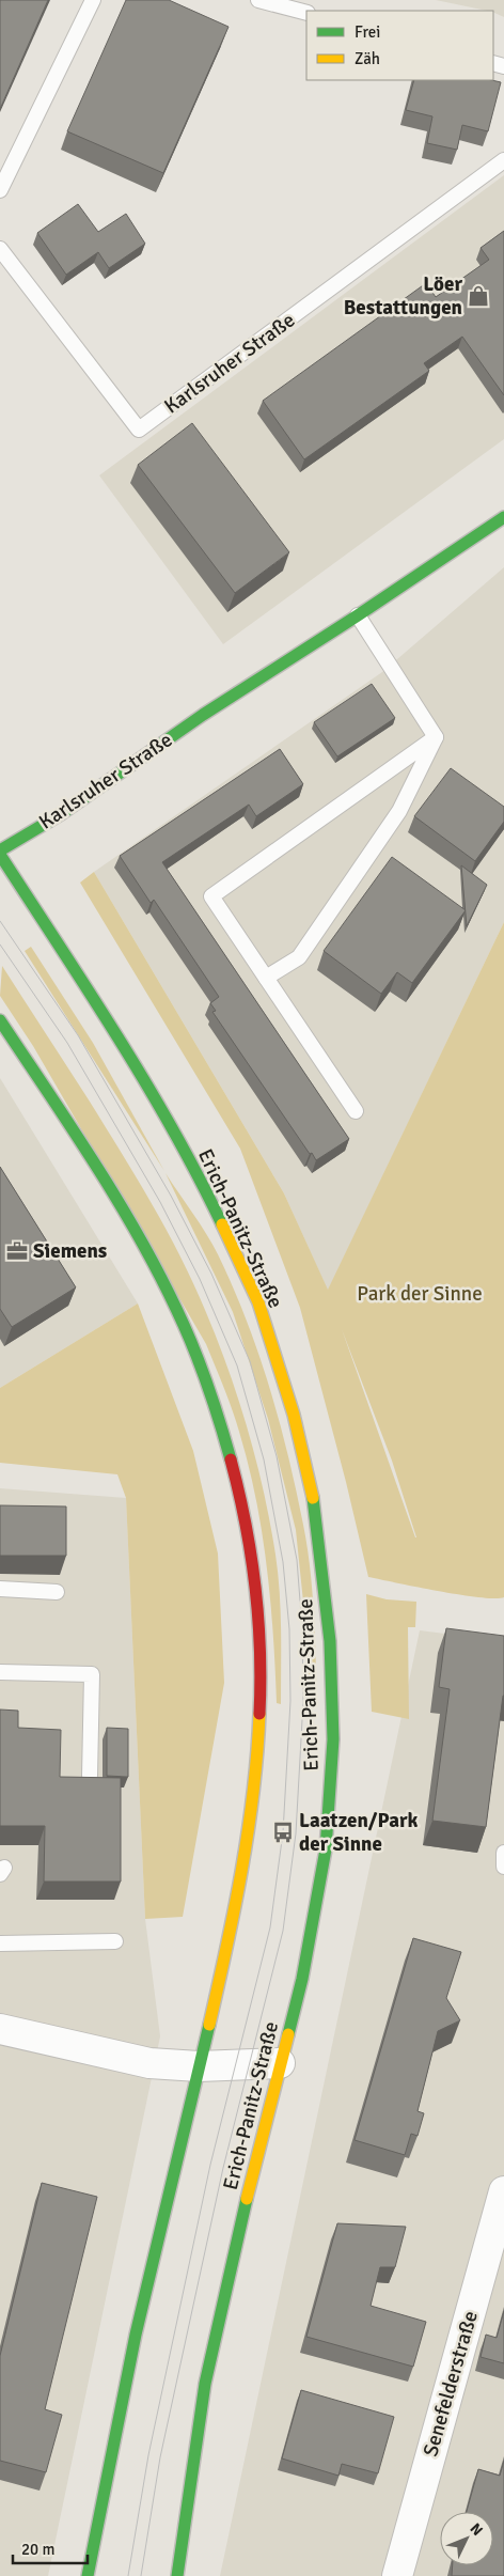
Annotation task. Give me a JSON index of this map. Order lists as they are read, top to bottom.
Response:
{
  "streets": {
    "main road": ["Karlsruher Straße", "Erich-Panitz-Straße"],
    "street": ["Senefelderstraße"]
  },
  "crossings": [
    ["Karlsruher Straße", "Erich-Panitz-Straße"]
  ],
  "parks": ["Park der Sinne"],
  "places": {
    "shop": ["Löer Bestattungen"],
    "office": ["Siemens"],
    "bus stop": ["Laatzen/Park der Sinne"]
  },
  "legend": ["Frei", "Zäh"],
  "scale_bar": "20 m",
  "north": "top right"
}
